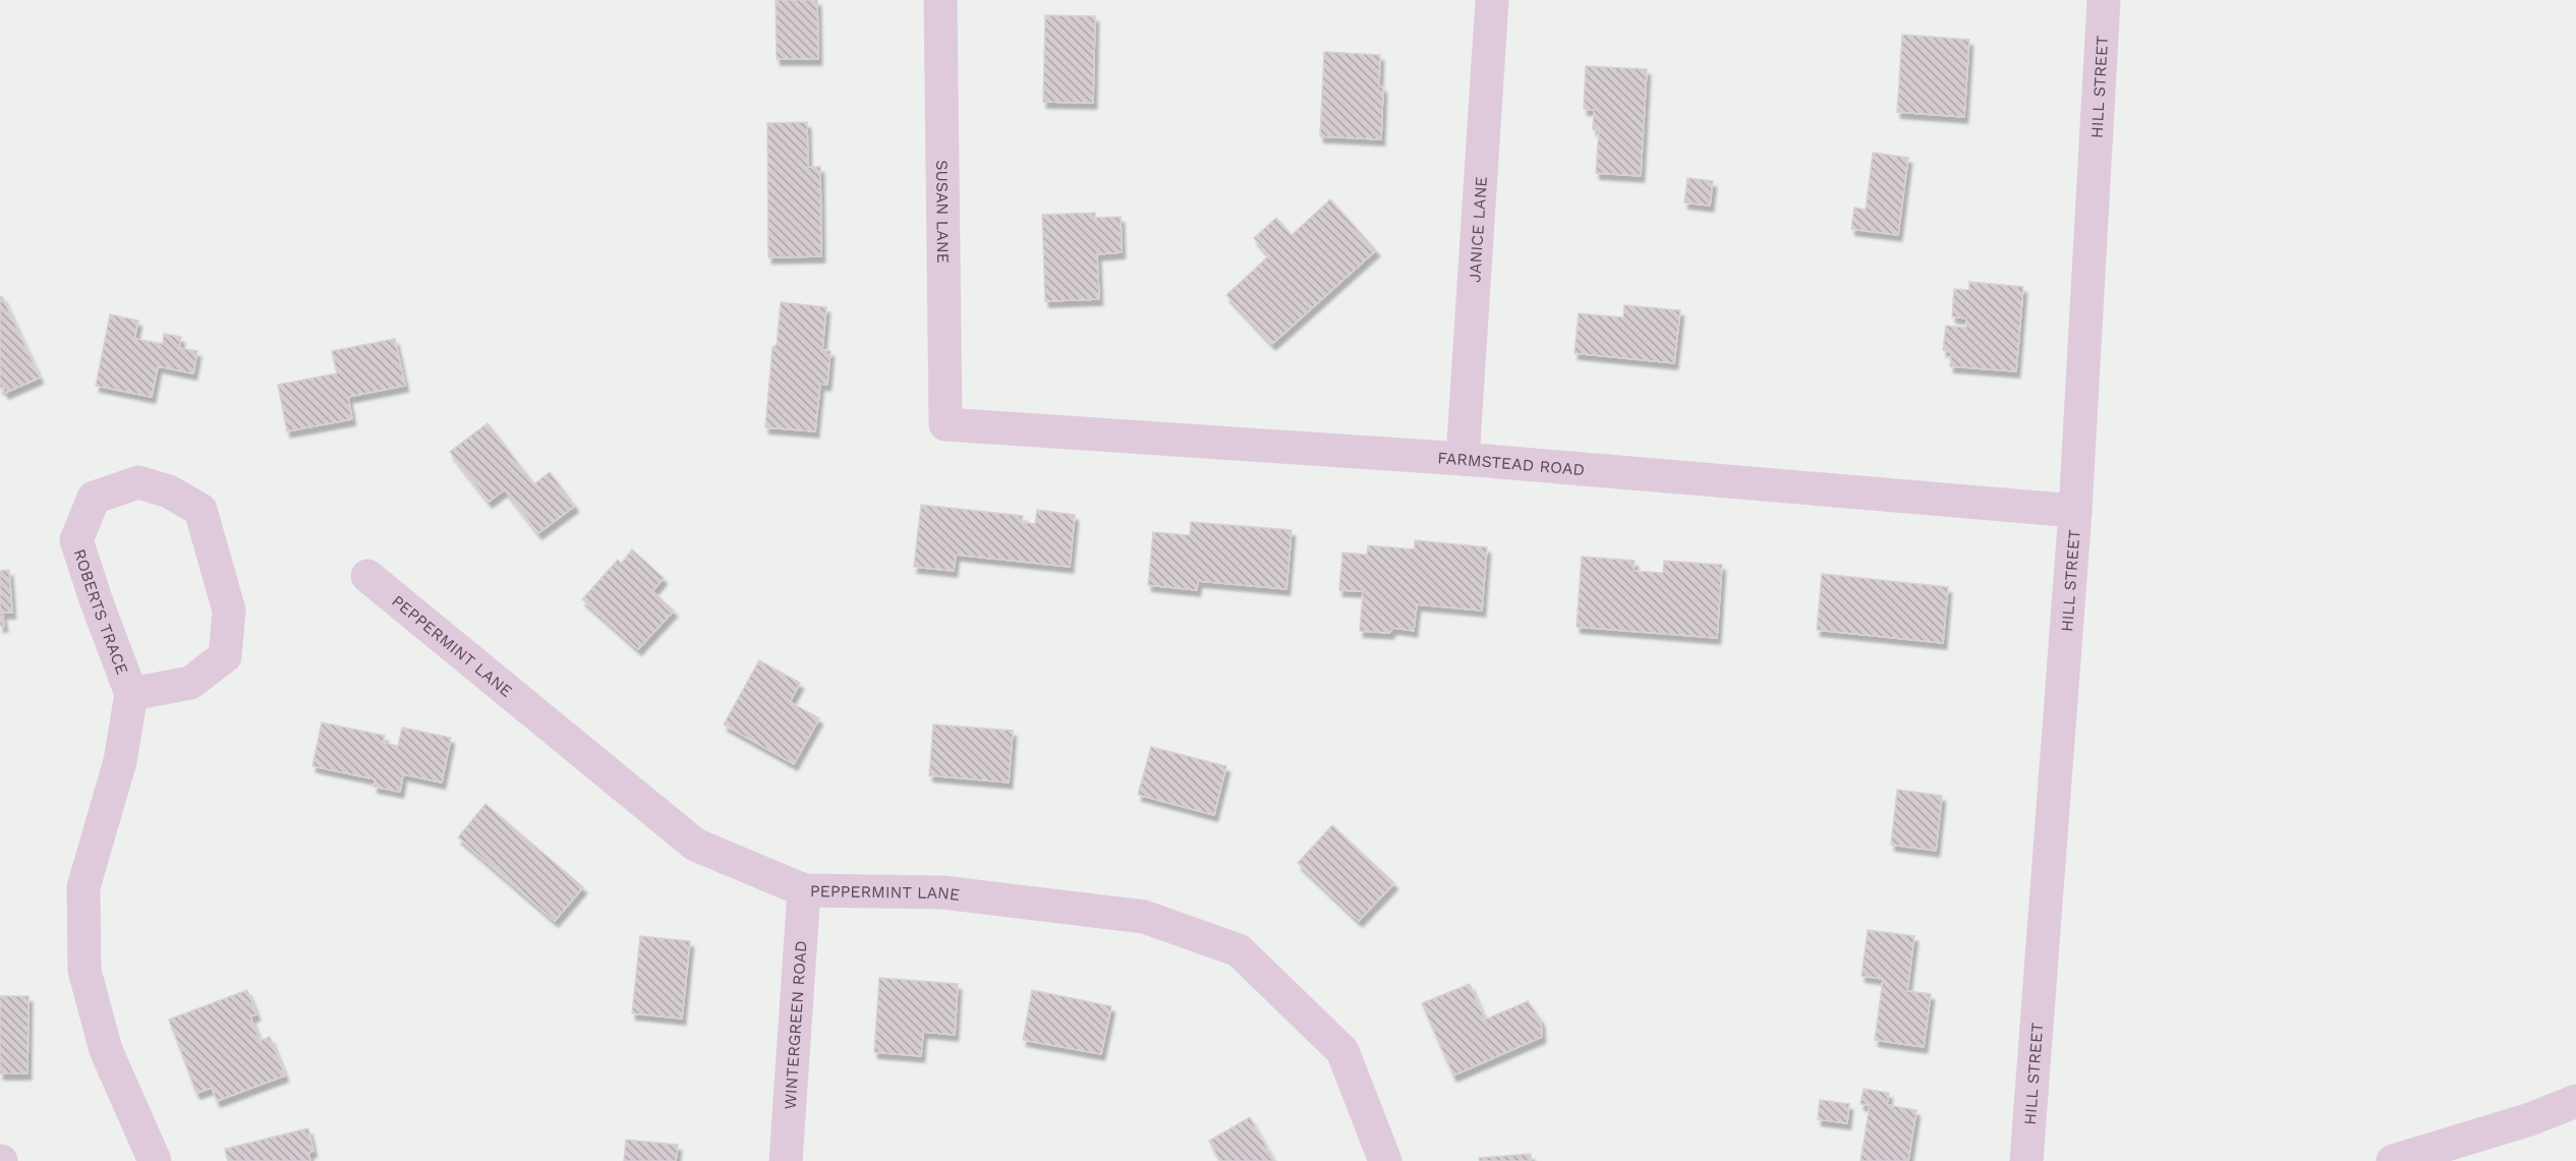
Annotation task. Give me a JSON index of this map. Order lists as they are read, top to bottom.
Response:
{
  "streets": {
    "street": [
      "HILL STREET",
      "SUSAN LANE",
      "JANICE LANE",
      "FARMSTEAD ROAD",
      "ROBERTS TRACE",
      "PEPPERMINT LANE",
      "WINTERGREEN ROAD"
    ]
  },
  "crossings": [
    ["HILL STREET", "FARMSTEAD ROAD"],
    ["SUSAN LANE", "FARMSTEAD ROAD"],
    ["JANICE LANE", "FARMSTEAD ROAD"],
    ["PEPPERMINT LANE", "WINTERGREEN ROAD"]
  ]
}
